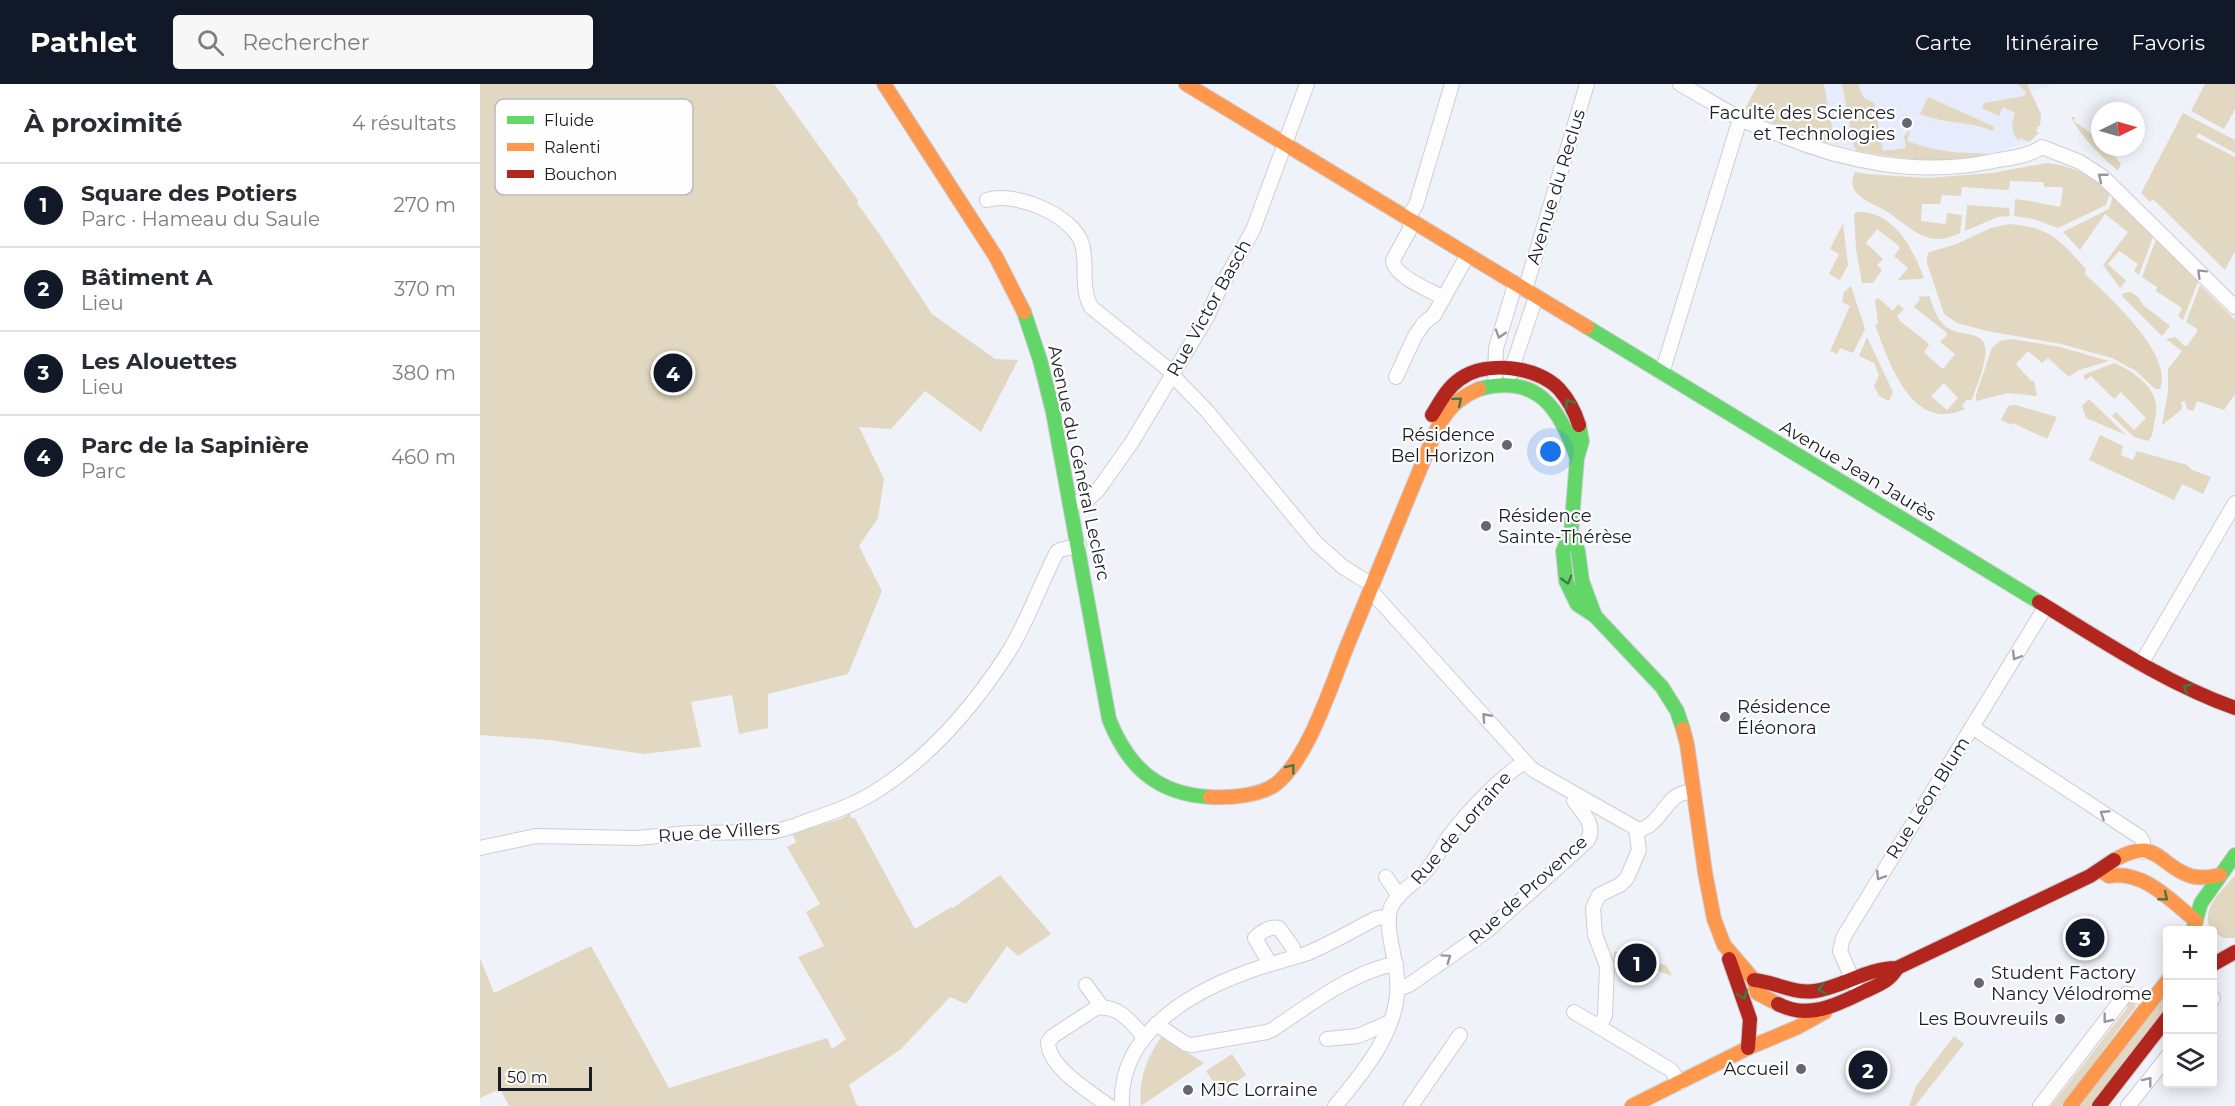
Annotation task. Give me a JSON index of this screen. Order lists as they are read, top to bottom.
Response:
{
  "streets": {
    "main road": ["Avenue du Général Leclerc", "Avenue Jean Jaurès"],
    "street": [
      "Avenue du Reclus",
      "Rue Victor Basch",
      "Rue Léon Blum",
      "Rue de Lorraine",
      "Rue de Villers",
      "Rue de Provence"
    ]
  },
  "crossings": [
    ["Avenue du Reclus", "Avenue du Général Leclerc"],
    ["Avenue du Reclus", "Avenue Jean Jaurès"],
    ["Rue Victor Basch", "Avenue du Général Leclerc"],
    ["Rue Victor Basch", "Avenue Jean Jaurès"],
    ["Avenue du Général Leclerc", "Rue Léon Blum"],
    ["Avenue du Général Leclerc", "Rue de Villers"],
    ["Avenue Jean Jaurès", "Rue Léon Blum"]
  ],
  "one_way": ["Rue Léon Blum"],
  "places": [
    "Faculté des Sciences et Technologies",
    "Résidence Bel Horizon",
    "Résidence Sainte-Thérèse",
    "Résidence Éléonora",
    "Student Factory Nancy Vélodrome",
    "Les Bouvreuils",
    "Accueil",
    "MJC Lorraine"
  ],
  "legend": ["Fluide", "Ralenti", "Bouchon"],
  "scale_bar": "50 m",
  "north": "right",
  "page": {
    "header": "Pathlet",
    "search": "Rechercher",
    "nav": ["Carte", "Itinéraire", "Favoris"],
    "heading": ["À proximité", "4 résultats"],
    "list": [
      {
        "mark": "1",
        "name": "Square des Potiers",
        "note": "Parc · Hameau du Saule",
        "value": "270 m"
      },
      {
        "mark": "2",
        "name": "Bâtiment A",
        "note": "Lieu",
        "value": "370 m"
      },
      {
        "mark": "3",
        "name": "Les Alouettes",
        "note": "Lieu",
        "value": "380 m"
      },
      {
        "mark": "4",
        "name": "Parc de la Sapinière",
        "note": "Parc",
        "value": "460 m"
      }
    ],
    "pins": [
      "4",
      "3",
      "1",
      "2"
    ],
    "map_buttons": ["+", "−"],
    "scale": "50 m"
  }
}
